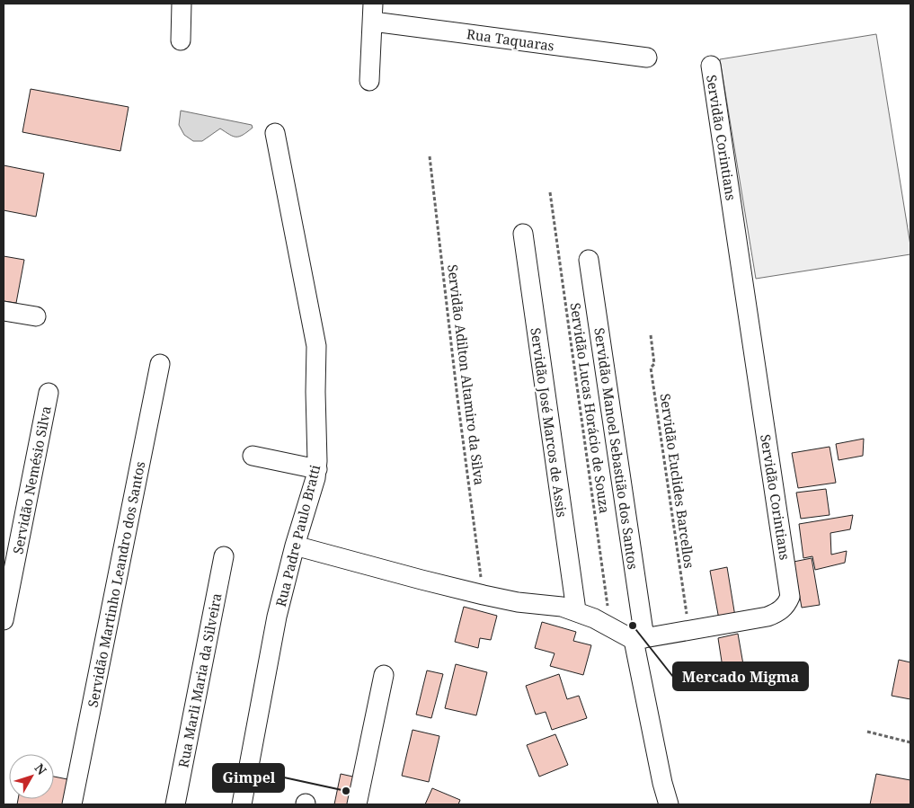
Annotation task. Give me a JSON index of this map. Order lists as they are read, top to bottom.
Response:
{
  "streets": {
    "street": [
      "Rua Taquaras",
      "Servidão Corintians",
      "Servidão José Marcos de Assis",
      "Servidão Manoel Sebastião dos Santos",
      "Servidão Nemésio Silva",
      "Rua Padre Paulo Bratti",
      "Servidão Martinho Leandro dos Santos",
      "Rua Marli Maria da Silveira"
    ],
    "path": ["Servidão Adilton Altamiro da Silva", "Servidão Lucas Horácio de Souza", "Servidão Euclides Barcellos"]
  },
  "crossings": [
    ["Servidão Corintians", "Servidão Manoel Sebastião dos Santos"],
    ["Servidão Corintians", "Servidão Euclides Barcellos"]
  ],
  "places": ["Mercado Migma", "Gimpel"],
  "north": "top right"
}
